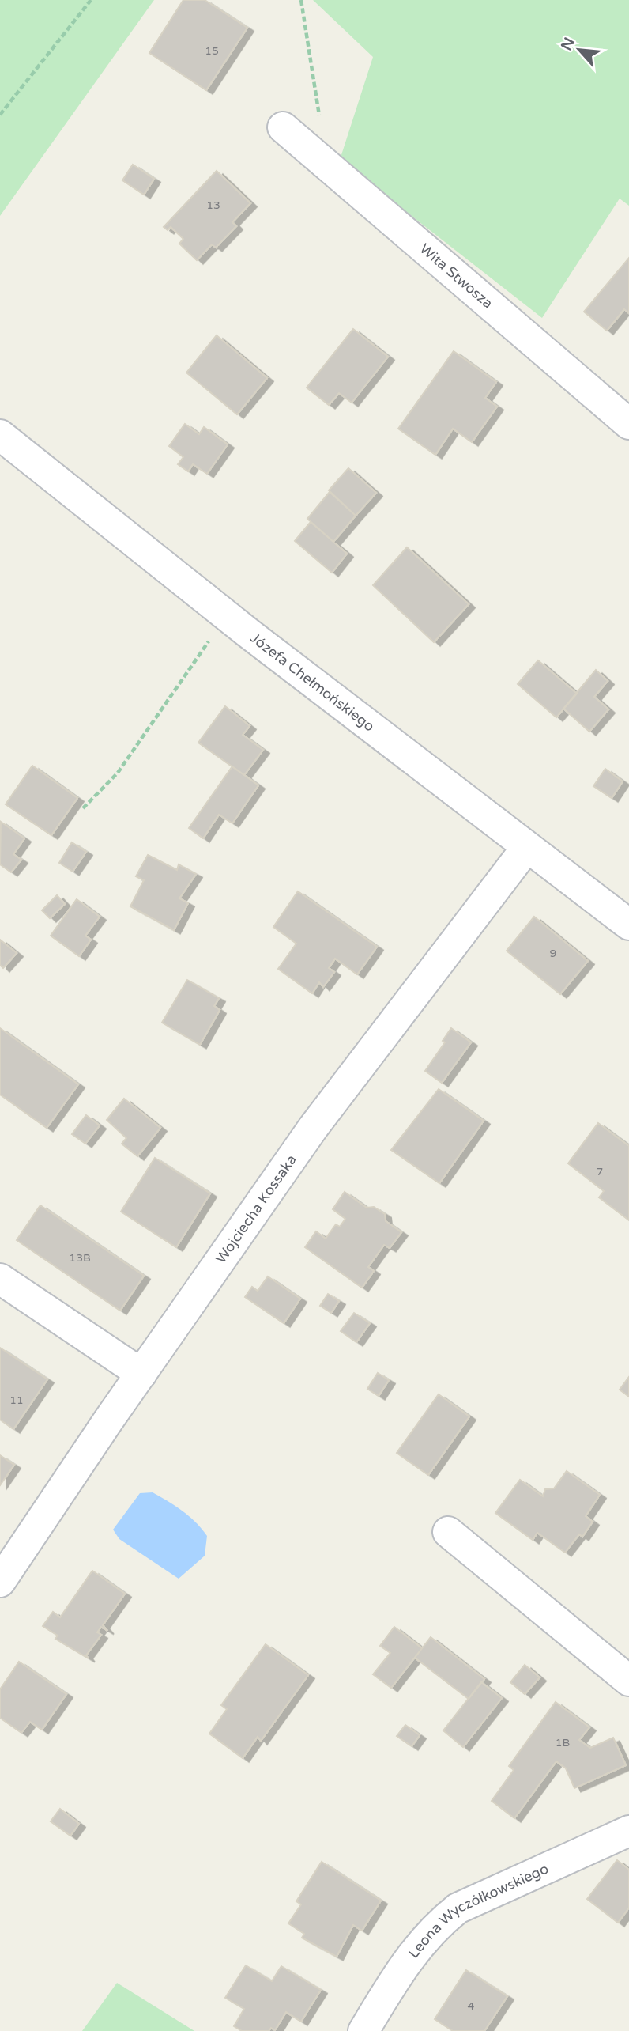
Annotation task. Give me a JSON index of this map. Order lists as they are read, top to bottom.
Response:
{
  "streets": {
    "street": [
      "Wita Stwosza",
      "Józefa Chełmońskiego",
      "Wojciecha Kossaka",
      "Leona Wyczółkowskiego"
    ]
  },
  "crossings": [
    ["Józefa Chełmońskiego", "Wojciecha Kossaka"]
  ],
  "house_numbers": [
    "15",
    "13",
    "9",
    "7",
    "13B",
    "11",
    "1B",
    "4"
  ],
  "north": "top left"
}
